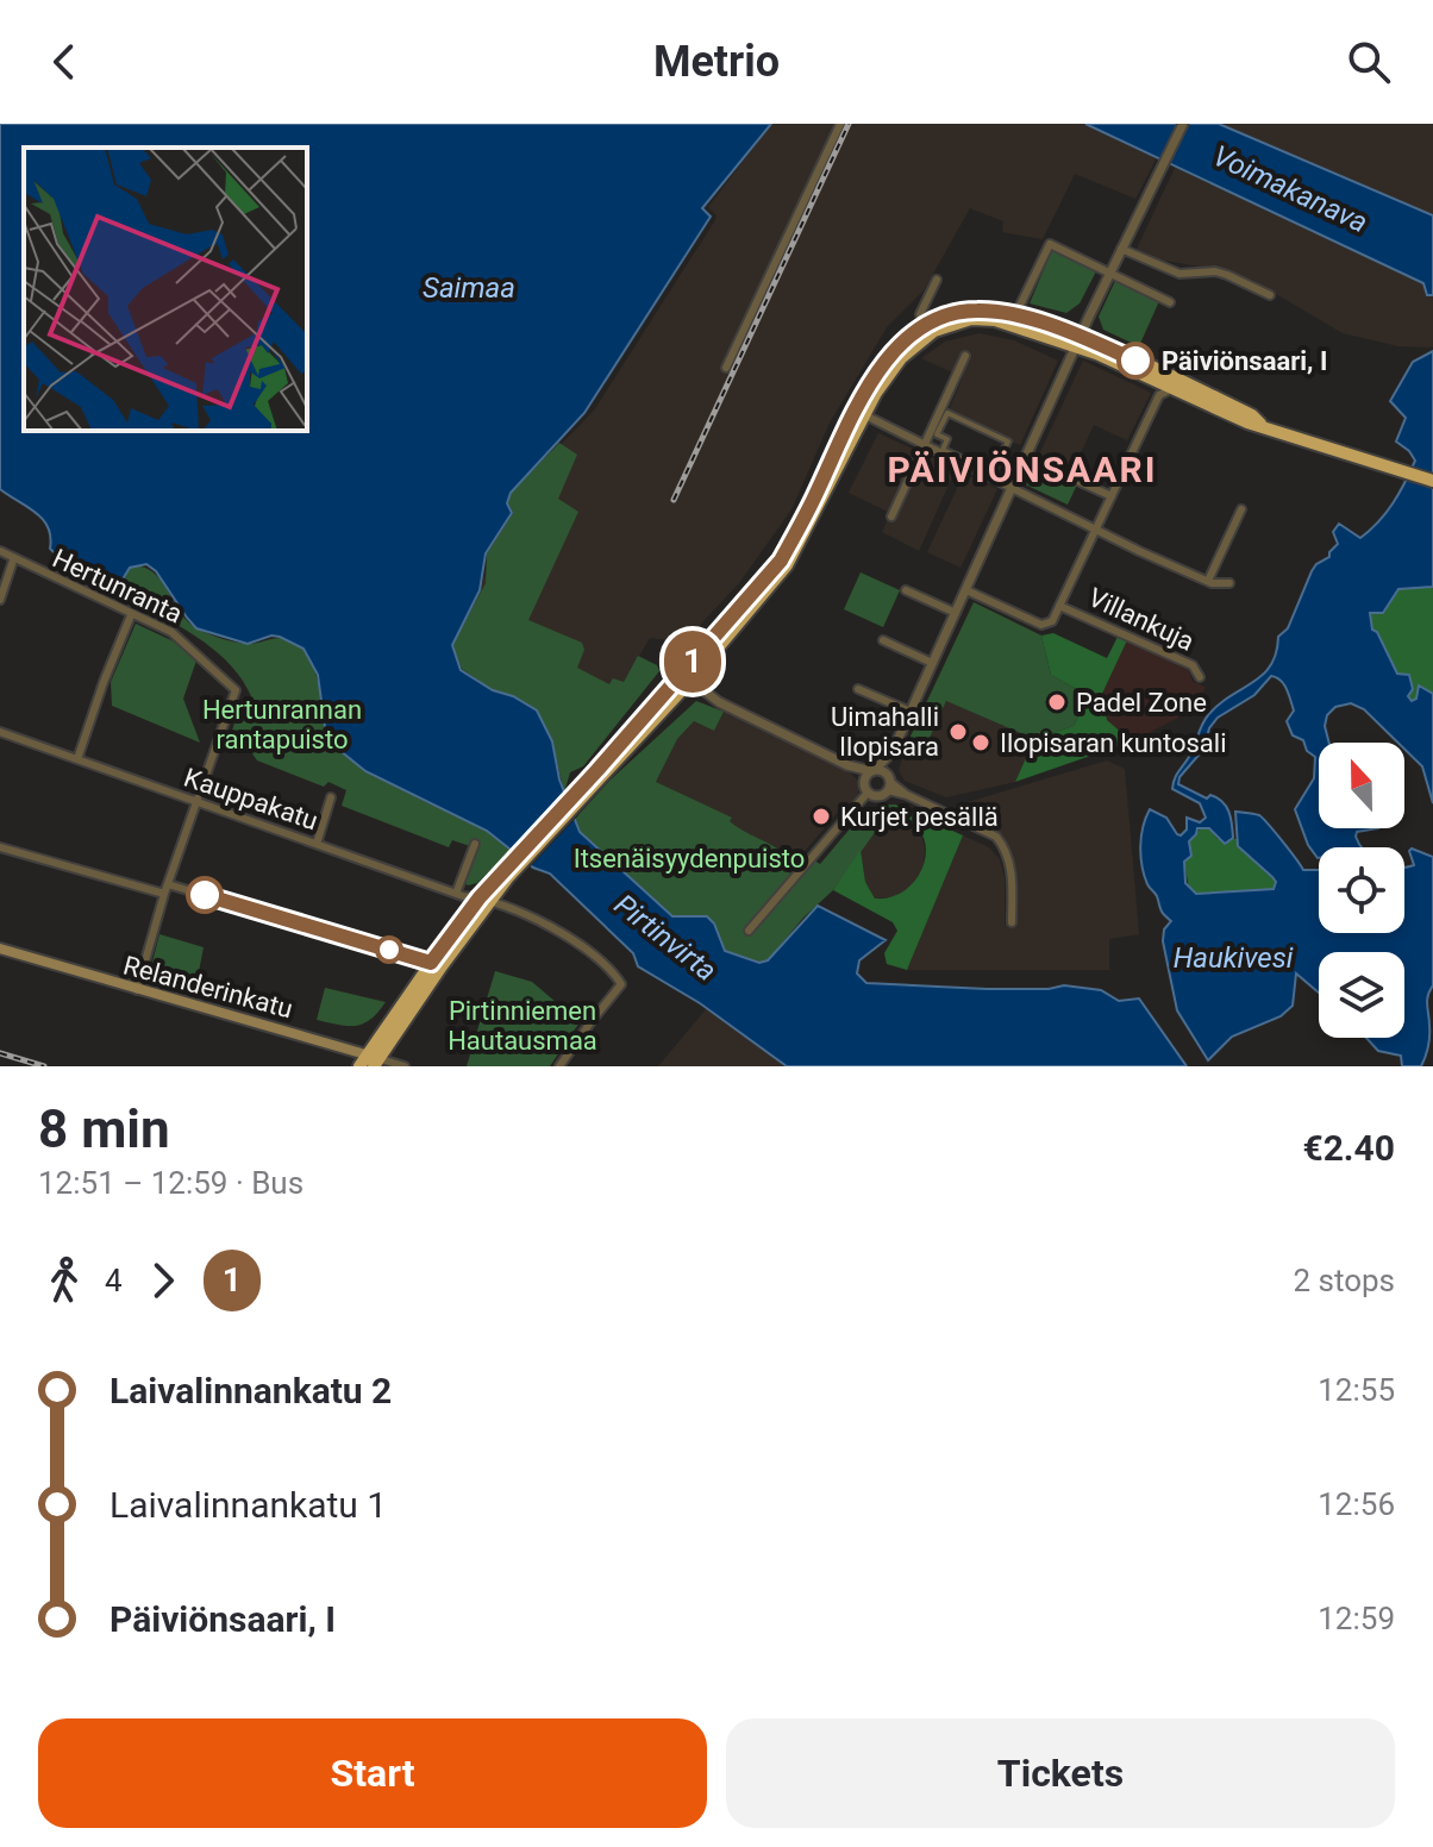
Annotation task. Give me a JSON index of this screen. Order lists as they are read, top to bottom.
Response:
{
  "streets": {
    "main road": ["Relanderinkatu"],
    "street": ["Hertunranta", "Villankuja", "Kauppakatu"]
  },
  "crossings": [
    ["Hertunranta", "Kauppakatu"]
  ],
  "districts": ["PÄIVIÖNSAARI"],
  "water": [
    "Voimakanava",
    "Saimaa",
    "Pirtinvirta",
    "Haukivesi"
  ],
  "parks": ["Hertunrannan rantapuisto", "Itsenäisyydenpuisto", "Pirtinniemen Hautausmaa"],
  "places": [
    "Päiviönsaari, I",
    "Padel Zone",
    "Uimahalli Ilopisara",
    "Ilopisaran kuntosali",
    "Kurjet pesällä"
  ],
  "lines": ["bus line 1"],
  "north": "top",
  "page": {
    "header": "Metrio",
    "on_map": "1",
    "heading": ["8 min", "12:51 – 12:59 · Bus", "€2.40"],
    "legs": ["4", "1", "2 stops"],
    "list": [
      {
        "name": "Laivalinnankatu 2",
        "value": "12:55"
      },
      {
        "name": "Laivalinnankatu 1",
        "value": "12:56"
      },
      {
        "name": "Päiviönsaari, I",
        "value": "12:59"
      }
    ],
    "buttons": ["Start", "Tickets"]
  }
}
